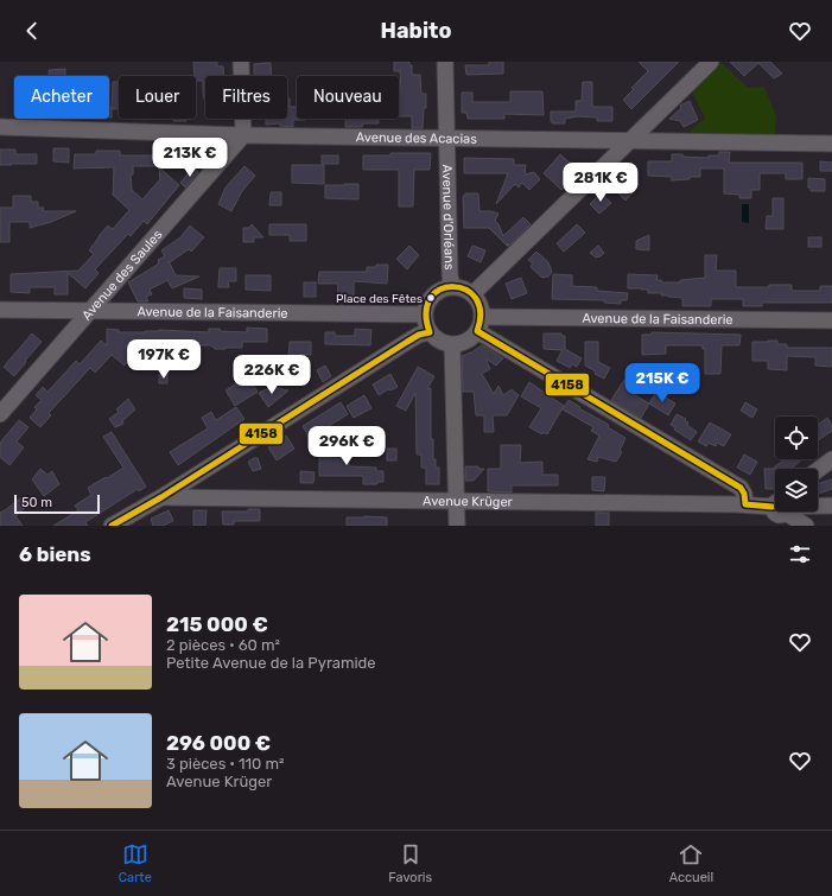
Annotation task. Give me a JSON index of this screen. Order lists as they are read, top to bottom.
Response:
{
  "streets": {
    "street": [
      "Avenue des Acacias",
      "Avenue d'Orléans",
      "Avenue des Saules",
      "Avenue de la Faisanderie",
      "Avenue Krüger"
    ]
  },
  "crossings": [
    ["Avenue des Acacias", "Avenue d'Orléans"],
    ["Avenue des Acacias", "Avenue des Saules"],
    ["Avenue d'Orléans", "Avenue de la Faisanderie"],
    ["Avenue des Saules", "Avenue de la Faisanderie"]
  ],
  "places": ["Place des Fêtes"],
  "lines": ["transit line 4158"],
  "scale_bar": "50 m",
  "page": {
    "header": "Habito",
    "chip": [
      "Acheter",
      "Louer",
      "Filtres",
      "Nouveau"
    ],
    "price": [
      "213K €",
      "281K €",
      "197K €",
      "226K €",
      "215K €",
      "296K €"
    ],
    "scale": "50 m",
    "heading": "6 biens",
    "list": [
      {
        "name": "215 000 €",
        "note": "2 pièces · 60 m² · Petite Avenue de la Pyramide"
      },
      {
        "name": "296 000 €",
        "note": "3 pièces · 110 m² · Avenue Krüger"
      }
    ],
    "tabs": ["Carte", "Favoris", "Accueil"]
  }
}
